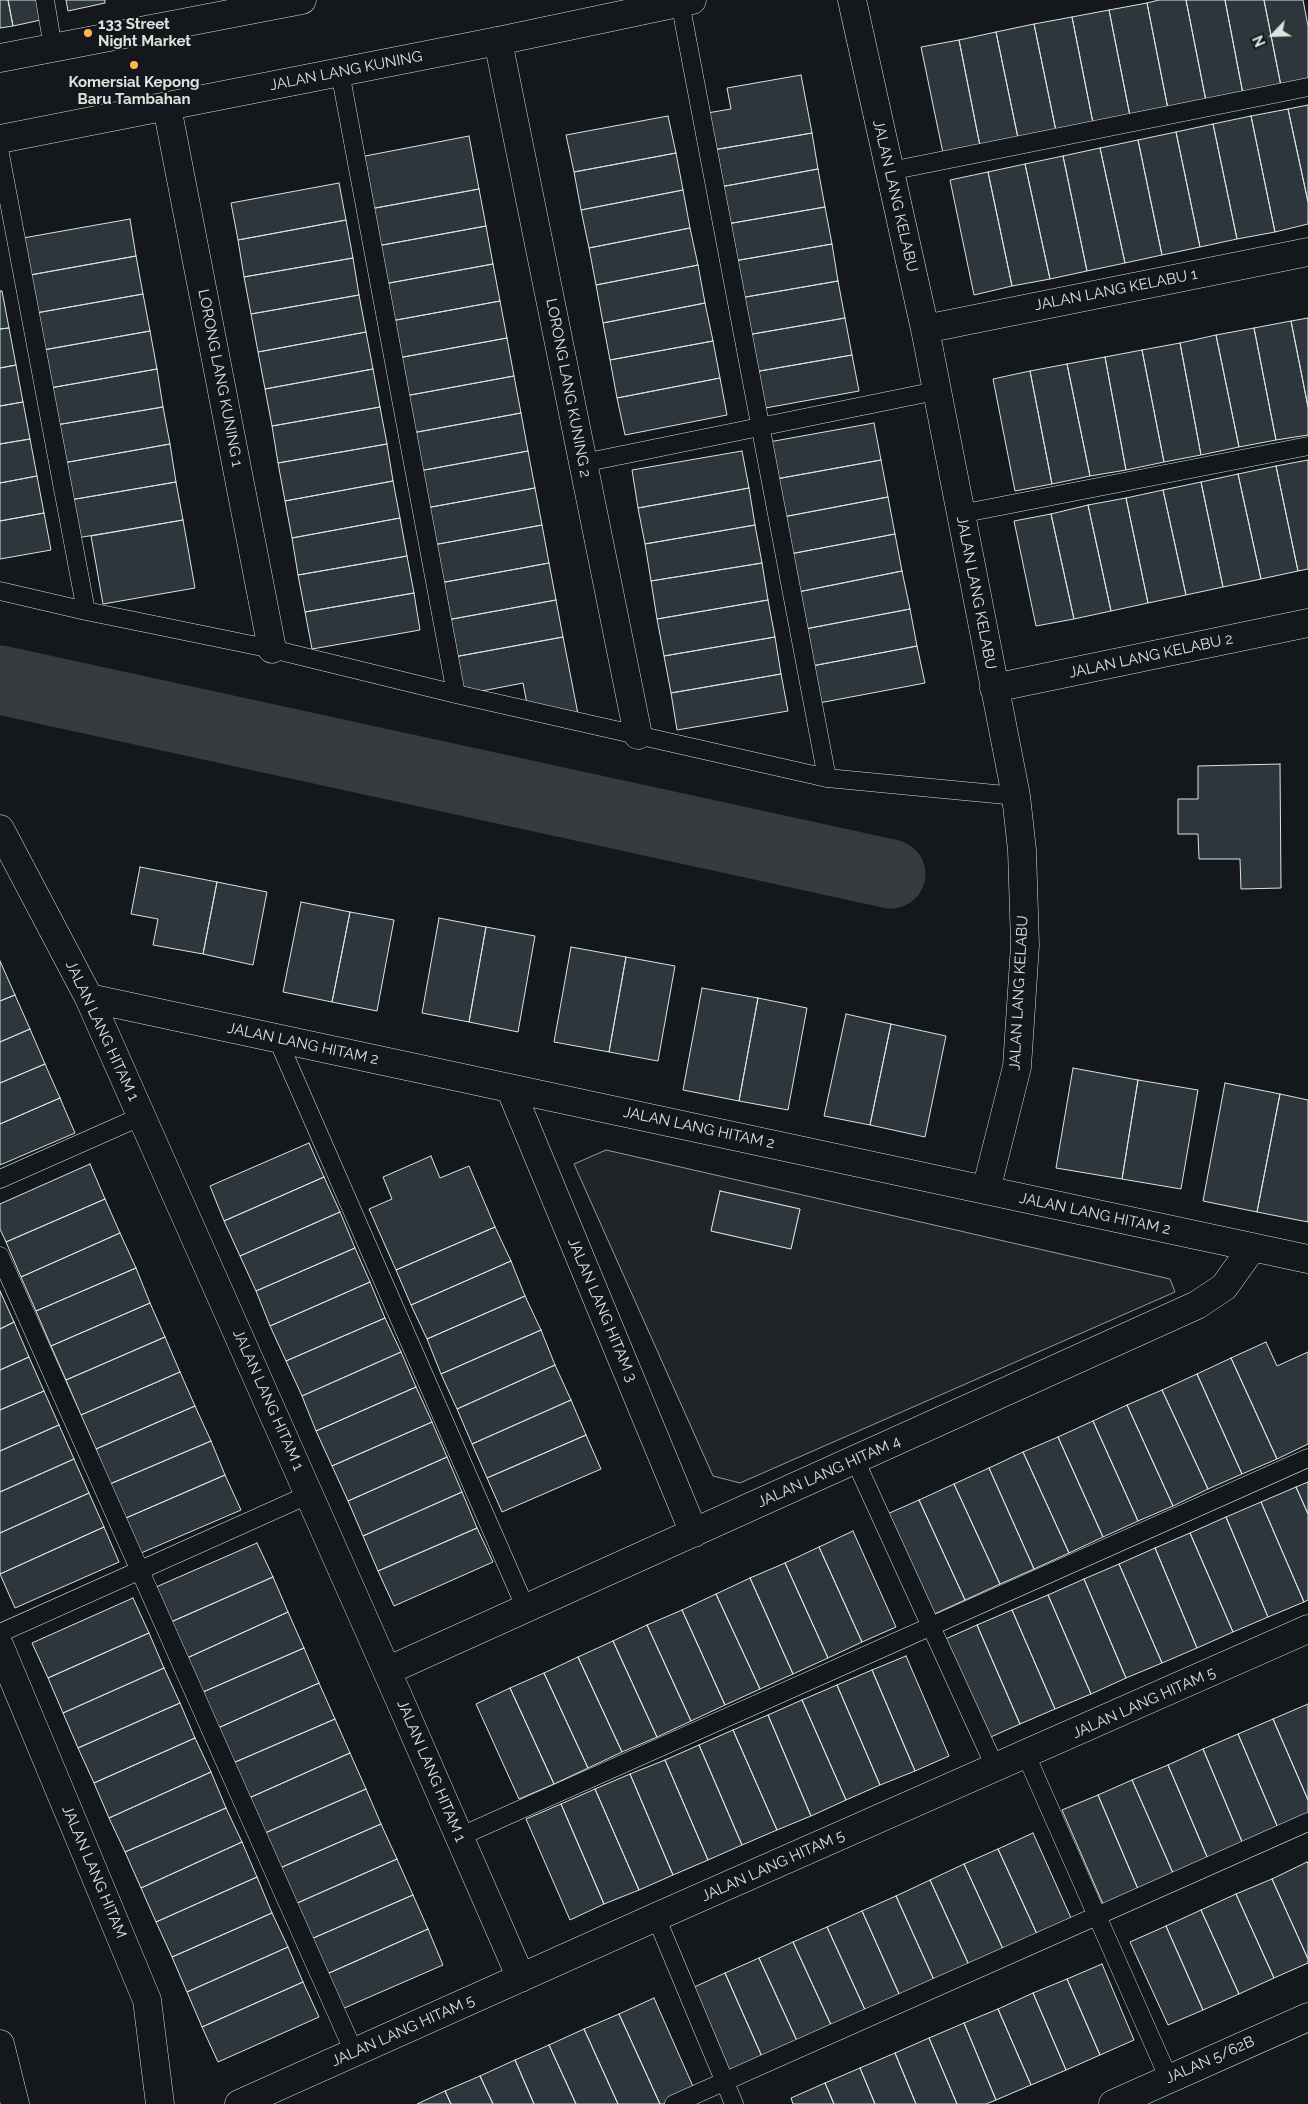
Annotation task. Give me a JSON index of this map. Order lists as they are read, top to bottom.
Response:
{
  "streets": {
    "street": [
      "JALAN LANG KUNING",
      "JALAN LANG KELABU",
      "JALAN LANG KELABU 1",
      "LORONG LANG KUNING 1",
      "LORONG LANG KUNING 2",
      "JALAN LANG KELABU 2",
      "JALAN LANG HITAM 1",
      "JALAN LANG HITAM 2",
      "JALAN LANG HITAM 3",
      "JALAN LANG HITAM 4",
      "JALAN LANG HITAM 5",
      "JALAN LANG HITAM",
      "JALAN 5/62B"
    ]
  },
  "crossings": [
    ["JALAN LANG KUNING", "LORONG LANG KUNING 1"],
    ["JALAN LANG KUNING", "LORONG LANG KUNING 2"],
    ["JALAN LANG KELABU", "JALAN LANG KELABU 1"],
    ["JALAN LANG KELABU", "JALAN LANG KELABU 2"],
    ["JALAN LANG KELABU", "JALAN LANG HITAM 2"],
    ["JALAN LANG HITAM 1", "JALAN LANG HITAM 2"],
    ["JALAN LANG HITAM 1", "JALAN LANG HITAM 4"],
    ["JALAN LANG HITAM 1", "JALAN LANG HITAM 5"],
    ["JALAN LANG HITAM 2", "JALAN LANG HITAM 3"],
    ["JALAN LANG HITAM 2", "JALAN LANG HITAM 4"],
    ["JALAN LANG HITAM 3", "JALAN LANG HITAM 4"]
  ],
  "places": ["133 Street Night Market", "Komersial Kepong Baru Tambahan"],
  "north": "bottom left"
}
